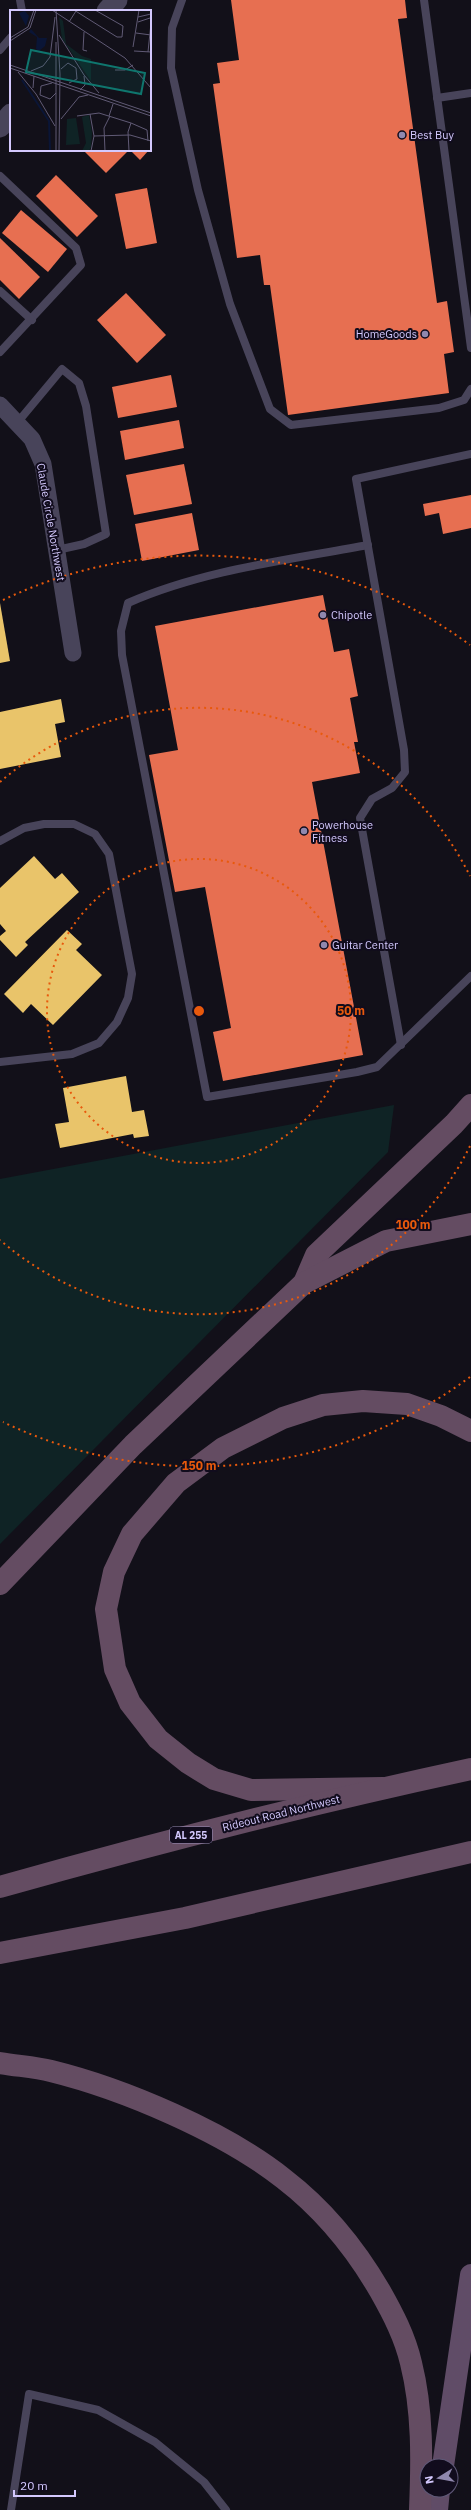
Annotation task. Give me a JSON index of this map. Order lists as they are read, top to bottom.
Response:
{
  "streets": {
    "highway": ["Rideout Road Northwest", "AL 255"],
    "street": ["Claude Circle Northwest"]
  },
  "places": [
    "Best Buy",
    "HomeGoods",
    "Chipotle",
    "Powerhouse Fitness",
    "Guitar Center"
  ],
  "scale_bar": "20 m",
  "north": "left",
  "rings": ["50 m", "100 m", "150 m"]
}
